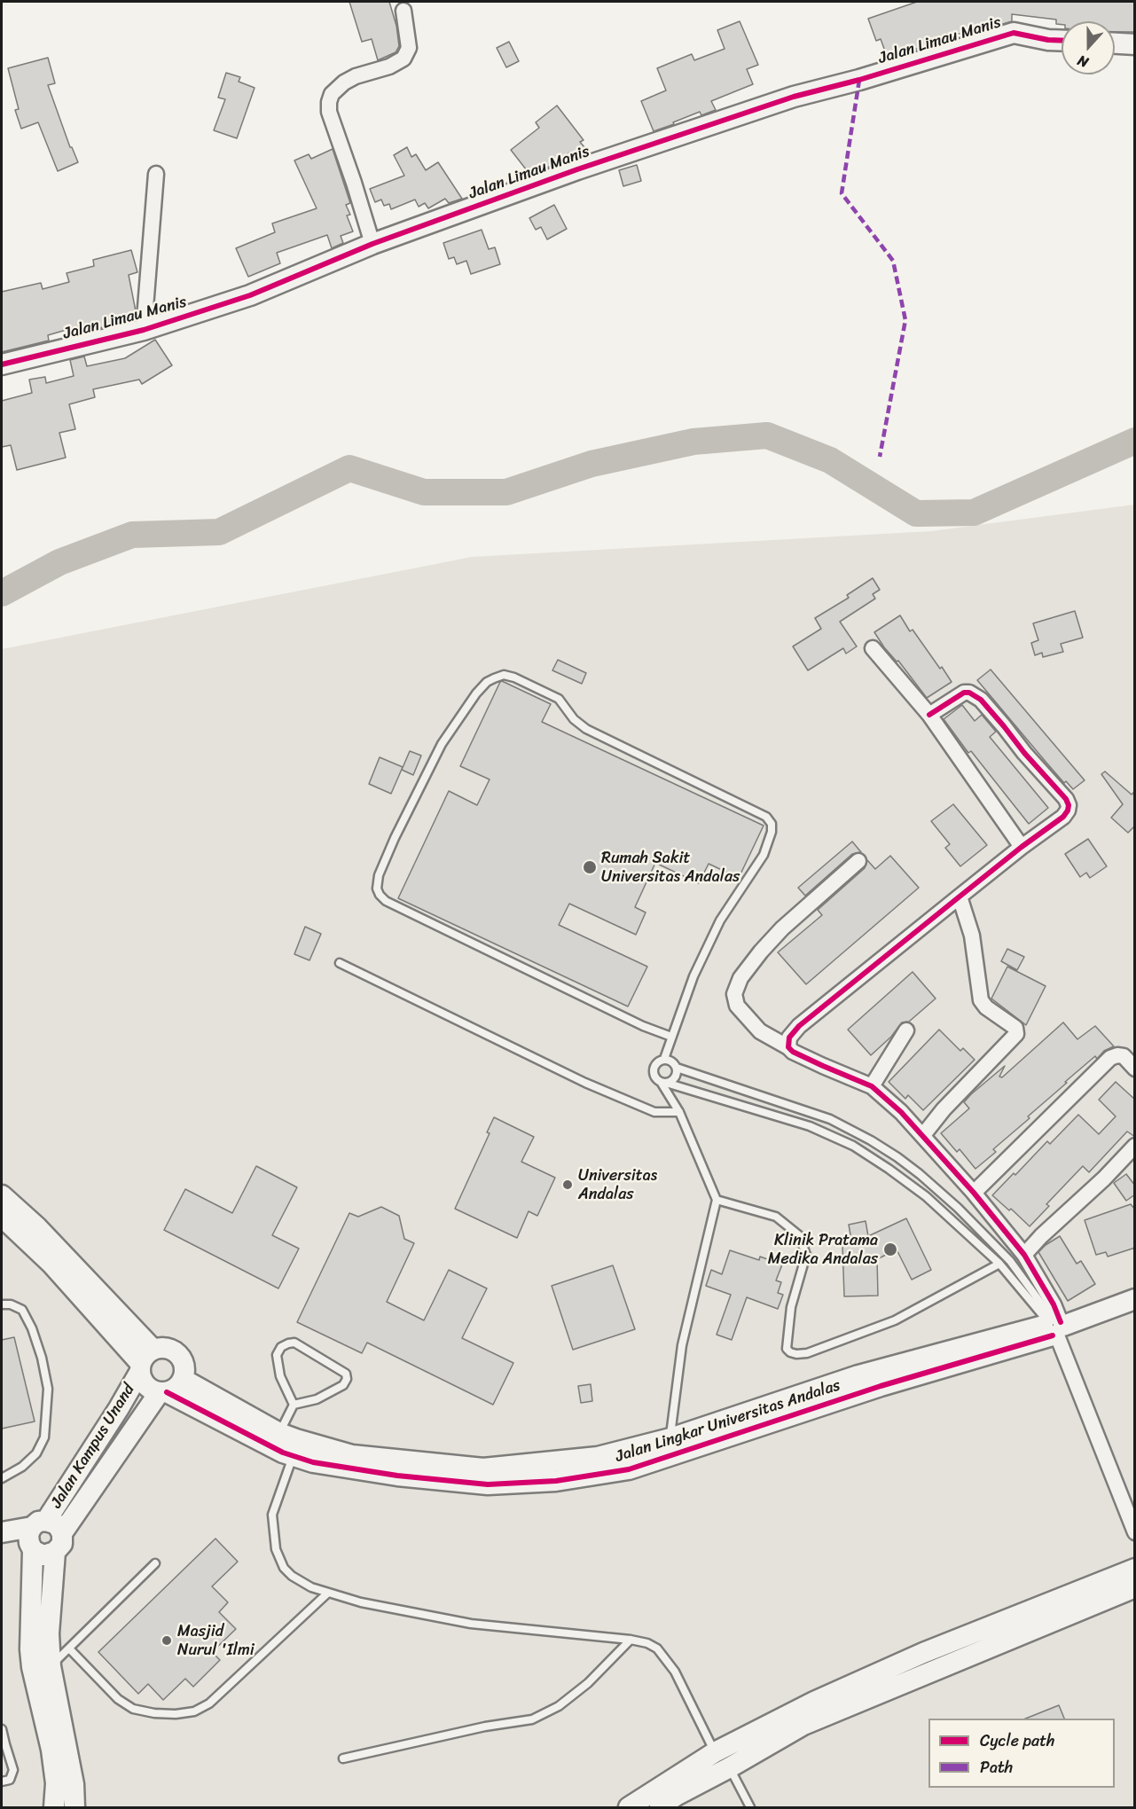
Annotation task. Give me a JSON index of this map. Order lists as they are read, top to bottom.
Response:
{
  "streets": {
    "street": ["Jalan Limau Manis", "Jalan Lingkar Universitas Andalas", "Jalan Kampus Unand"]
  },
  "crossings": [
    ["Jalan Lingkar Universitas Andalas", "Jalan Kampus Unand"]
  ],
  "places": [
    "Rumah Sakit Universitas Andalas",
    "Universitas Andalas",
    "Klinik Pratama Medika Andalas",
    "Masjid Nurul 'Ilmi"
  ],
  "legend": ["Cycle path", "Path"],
  "north": "bottom"
}
